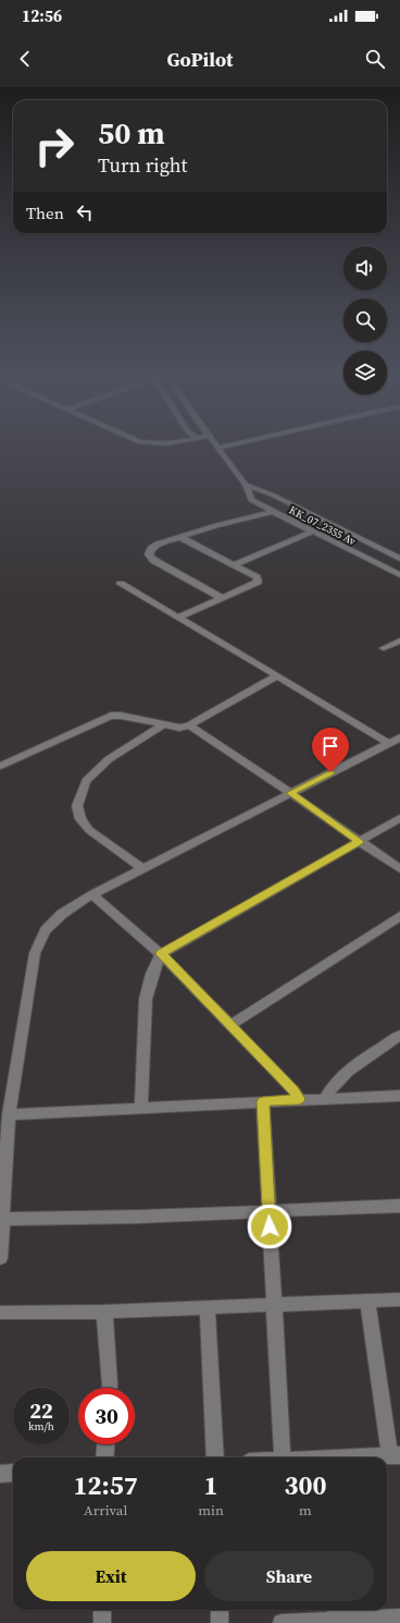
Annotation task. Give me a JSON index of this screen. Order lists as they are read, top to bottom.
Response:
{
  "streets": {
    "street": ["KK_07_2355 Av"]
  },
  "page": {
    "status": "12:56",
    "header": "GoPilot",
    "turn": ["50 m", "Turn right"],
    "then": "Then",
    "speed": "22 km/h",
    "limit": "30",
    "eta": [
      "12:57",
      "Arrival",
      "1",
      "min",
      "300",
      "m"
    ],
    "buttons": ["Exit", "Share"]
  }
}
